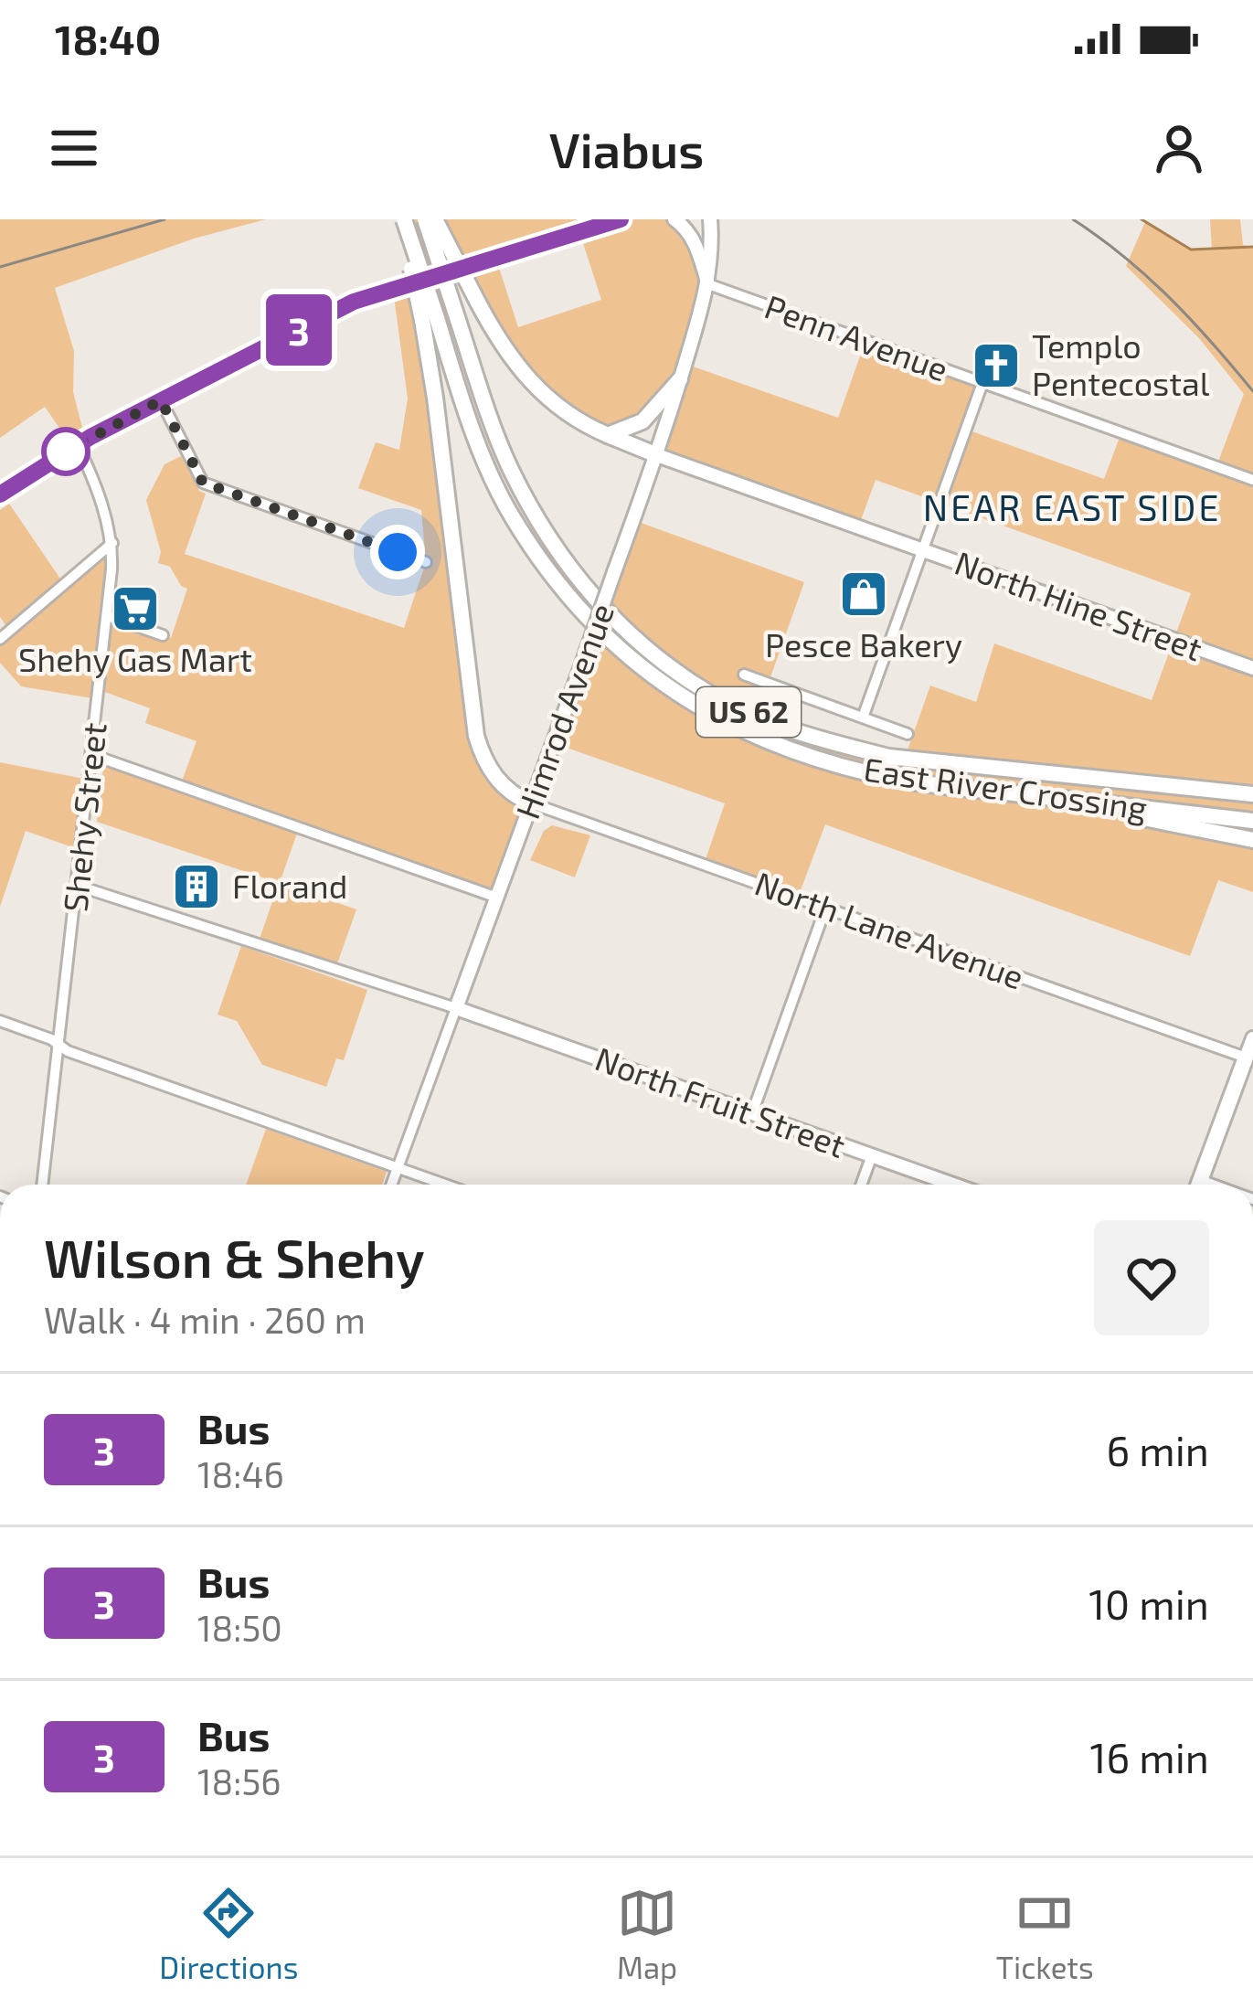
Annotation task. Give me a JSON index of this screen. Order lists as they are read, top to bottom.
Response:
{
  "streets": {
    "highway": ["US 62", "East River Crossing"],
    "main road": ["North Hine Street", "Himrod Avenue", "North Fruit Street"],
    "street": ["Penn Avenue", "Shehy Street", "North Lane Avenue"]
  },
  "crossings": [
    ["Penn Avenue", "Himrod Avenue"],
    ["North Hine Street", "Himrod Avenue"],
    ["Himrod Avenue", "North Lane Avenue"],
    ["Himrod Avenue", "North Fruit Street"]
  ],
  "districts": ["NEAR EAST SIDE"],
  "places": {
    "church": ["Templo Pentecostal"],
    "shop": ["Pesce Bakery"],
    "supermarket": ["Shehy Gas Mart"],
    "building": ["Florand"]
  },
  "lines": ["bus line 3"],
  "page": {
    "status": "18:40",
    "header": "Viabus",
    "on_map": "3",
    "heading": ["Wilson & Shehy", "Walk · 4 min · 260 m"],
    "list": [
      {
        "mark": "3",
        "name": "Bus",
        "note": "18:46",
        "value": "6 min"
      },
      {
        "mark": "3",
        "name": "Bus",
        "note": "18:50",
        "value": "10 min"
      },
      {
        "mark": "3",
        "name": "Bus",
        "note": "18:56",
        "value": "16 min"
      }
    ],
    "tabs": ["Directions", "Map", "Tickets"]
  }
}
